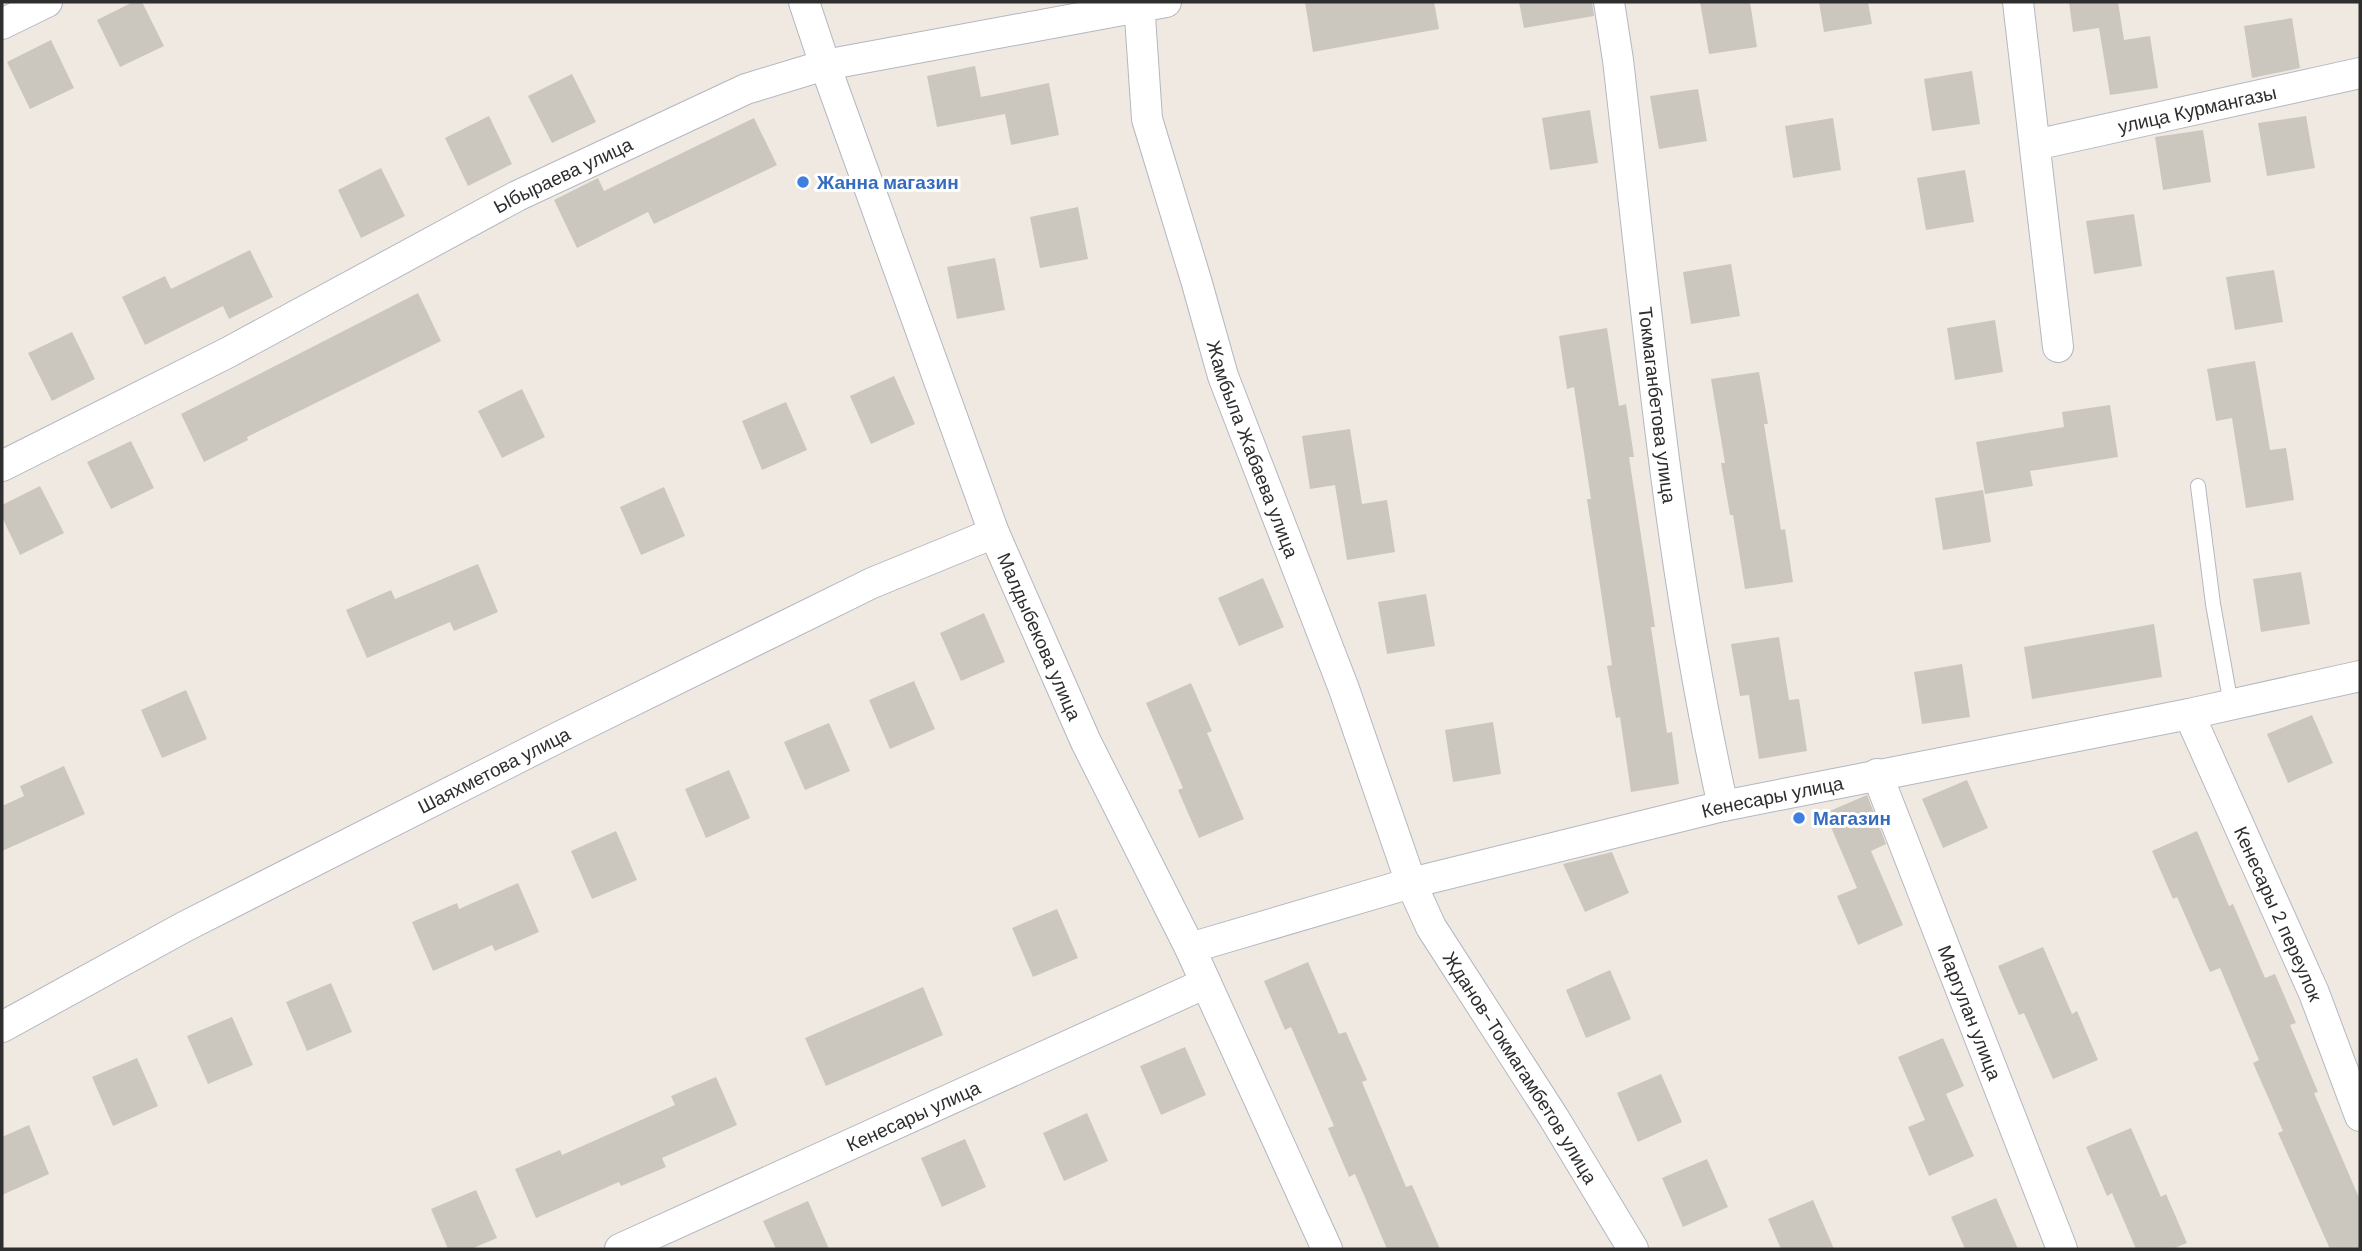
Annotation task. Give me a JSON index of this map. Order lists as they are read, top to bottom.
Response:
{
  "streets": {
    "street": [
      "улица Курмангазы",
      "Ыбыраева улица",
      "Токмаганбетова улица",
      "Жамбыла Жабаева улица",
      "Малдыбекова улица",
      "Шаяхметова улица",
      "Кенесары улица",
      "Кенесары 2 переулок",
      "Маргулан улица",
      "Жданов-Токмагамбетов улица"
    ]
  },
  "crossings": [
    ["Ыбыраева улица", "Жамбыла Жабаева улица"],
    ["Ыбыраева улица", "Малдыбекова улица"],
    ["Токмаганбетова улица", "Кенесары улица"],
    ["Жамбыла Жабаева улица", "Кенесары улица"],
    ["Жамбыла Жабаева улица", "Жданов-Токмагамбетов улица"],
    ["Малдыбекова улица", "Шаяхметова улица"],
    ["Малдыбекова улица", "Кенесары улица"],
    ["Кенесары улица", "Кенесары 2 переулок"],
    ["Кенесары улица", "Маргулан улица"],
    ["Кенесары улица", "Жданов-Токмагамбетов улица"]
  ],
  "places": ["Жанна магазин", "Магазин"]
}
